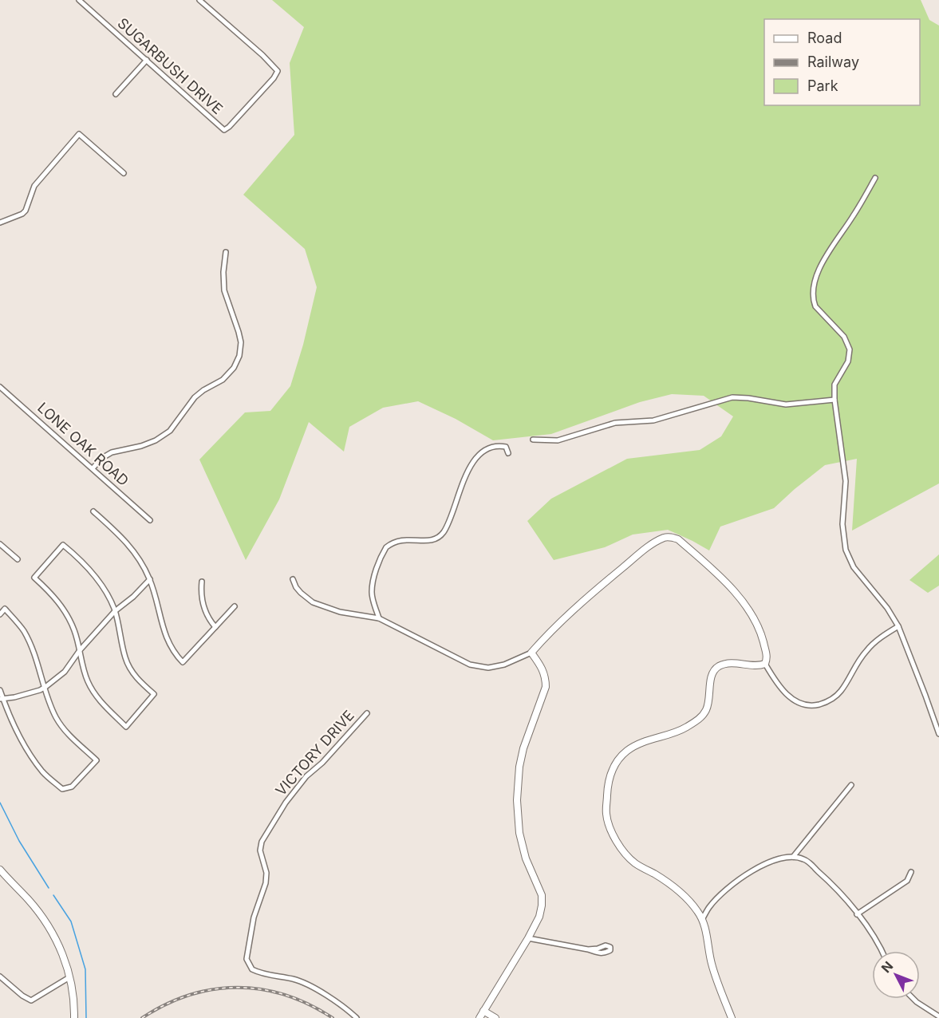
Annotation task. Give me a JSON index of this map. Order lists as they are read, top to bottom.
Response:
{
  "streets": {
    "street": ["SUGARBUSH DRIVE", "LONE OAK ROAD", "VICTORY DRIVE"]
  },
  "legend": ["Road", "Railway", "Park"],
  "north": "top left"
}
